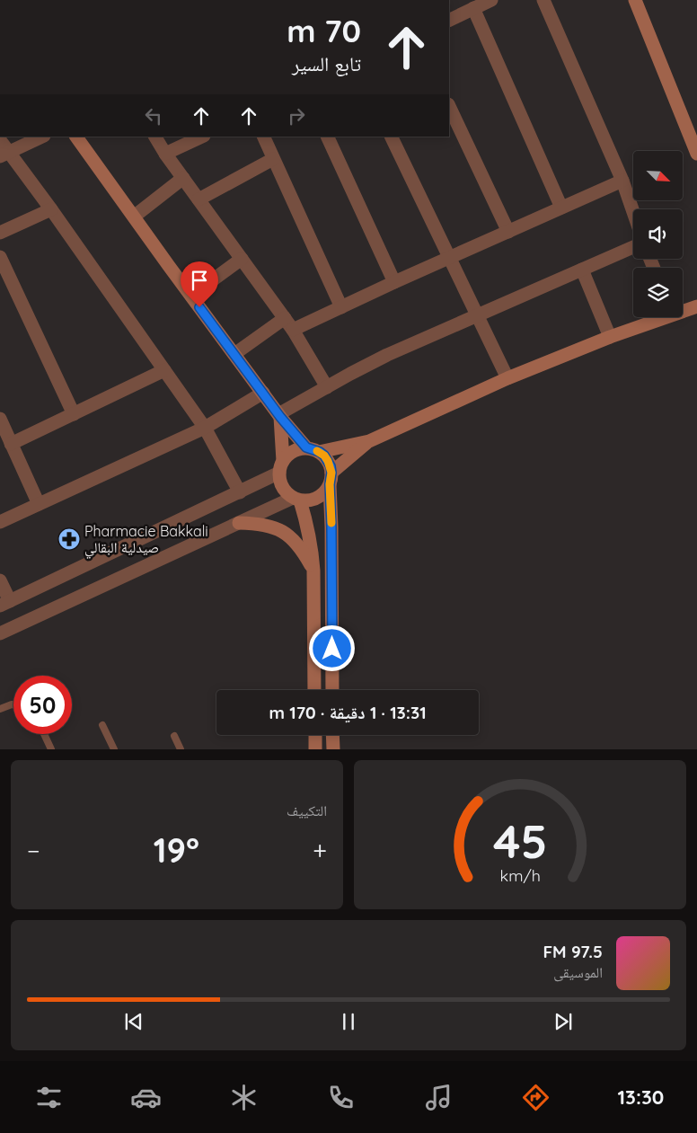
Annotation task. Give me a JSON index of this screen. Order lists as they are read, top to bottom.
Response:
{
  "places": {
    "pharmacy": ["Pharmacie Bakkali صيدلية البقالي"]
  },
  "north": "bottom right",
  "page": {
    "turn": ["70 m", "تابع السير"],
    "limit": "50",
    "trip": "13:31 · 1 دقيقة · 170 m",
    "tile": "التكييف",
    "heat": ["−", "19°", "+"],
    "song": ["97.5 FM", "الموسيقى"],
    "tabs": "13:30",
    "gauge": ["45", "km/h"]
  }
}
